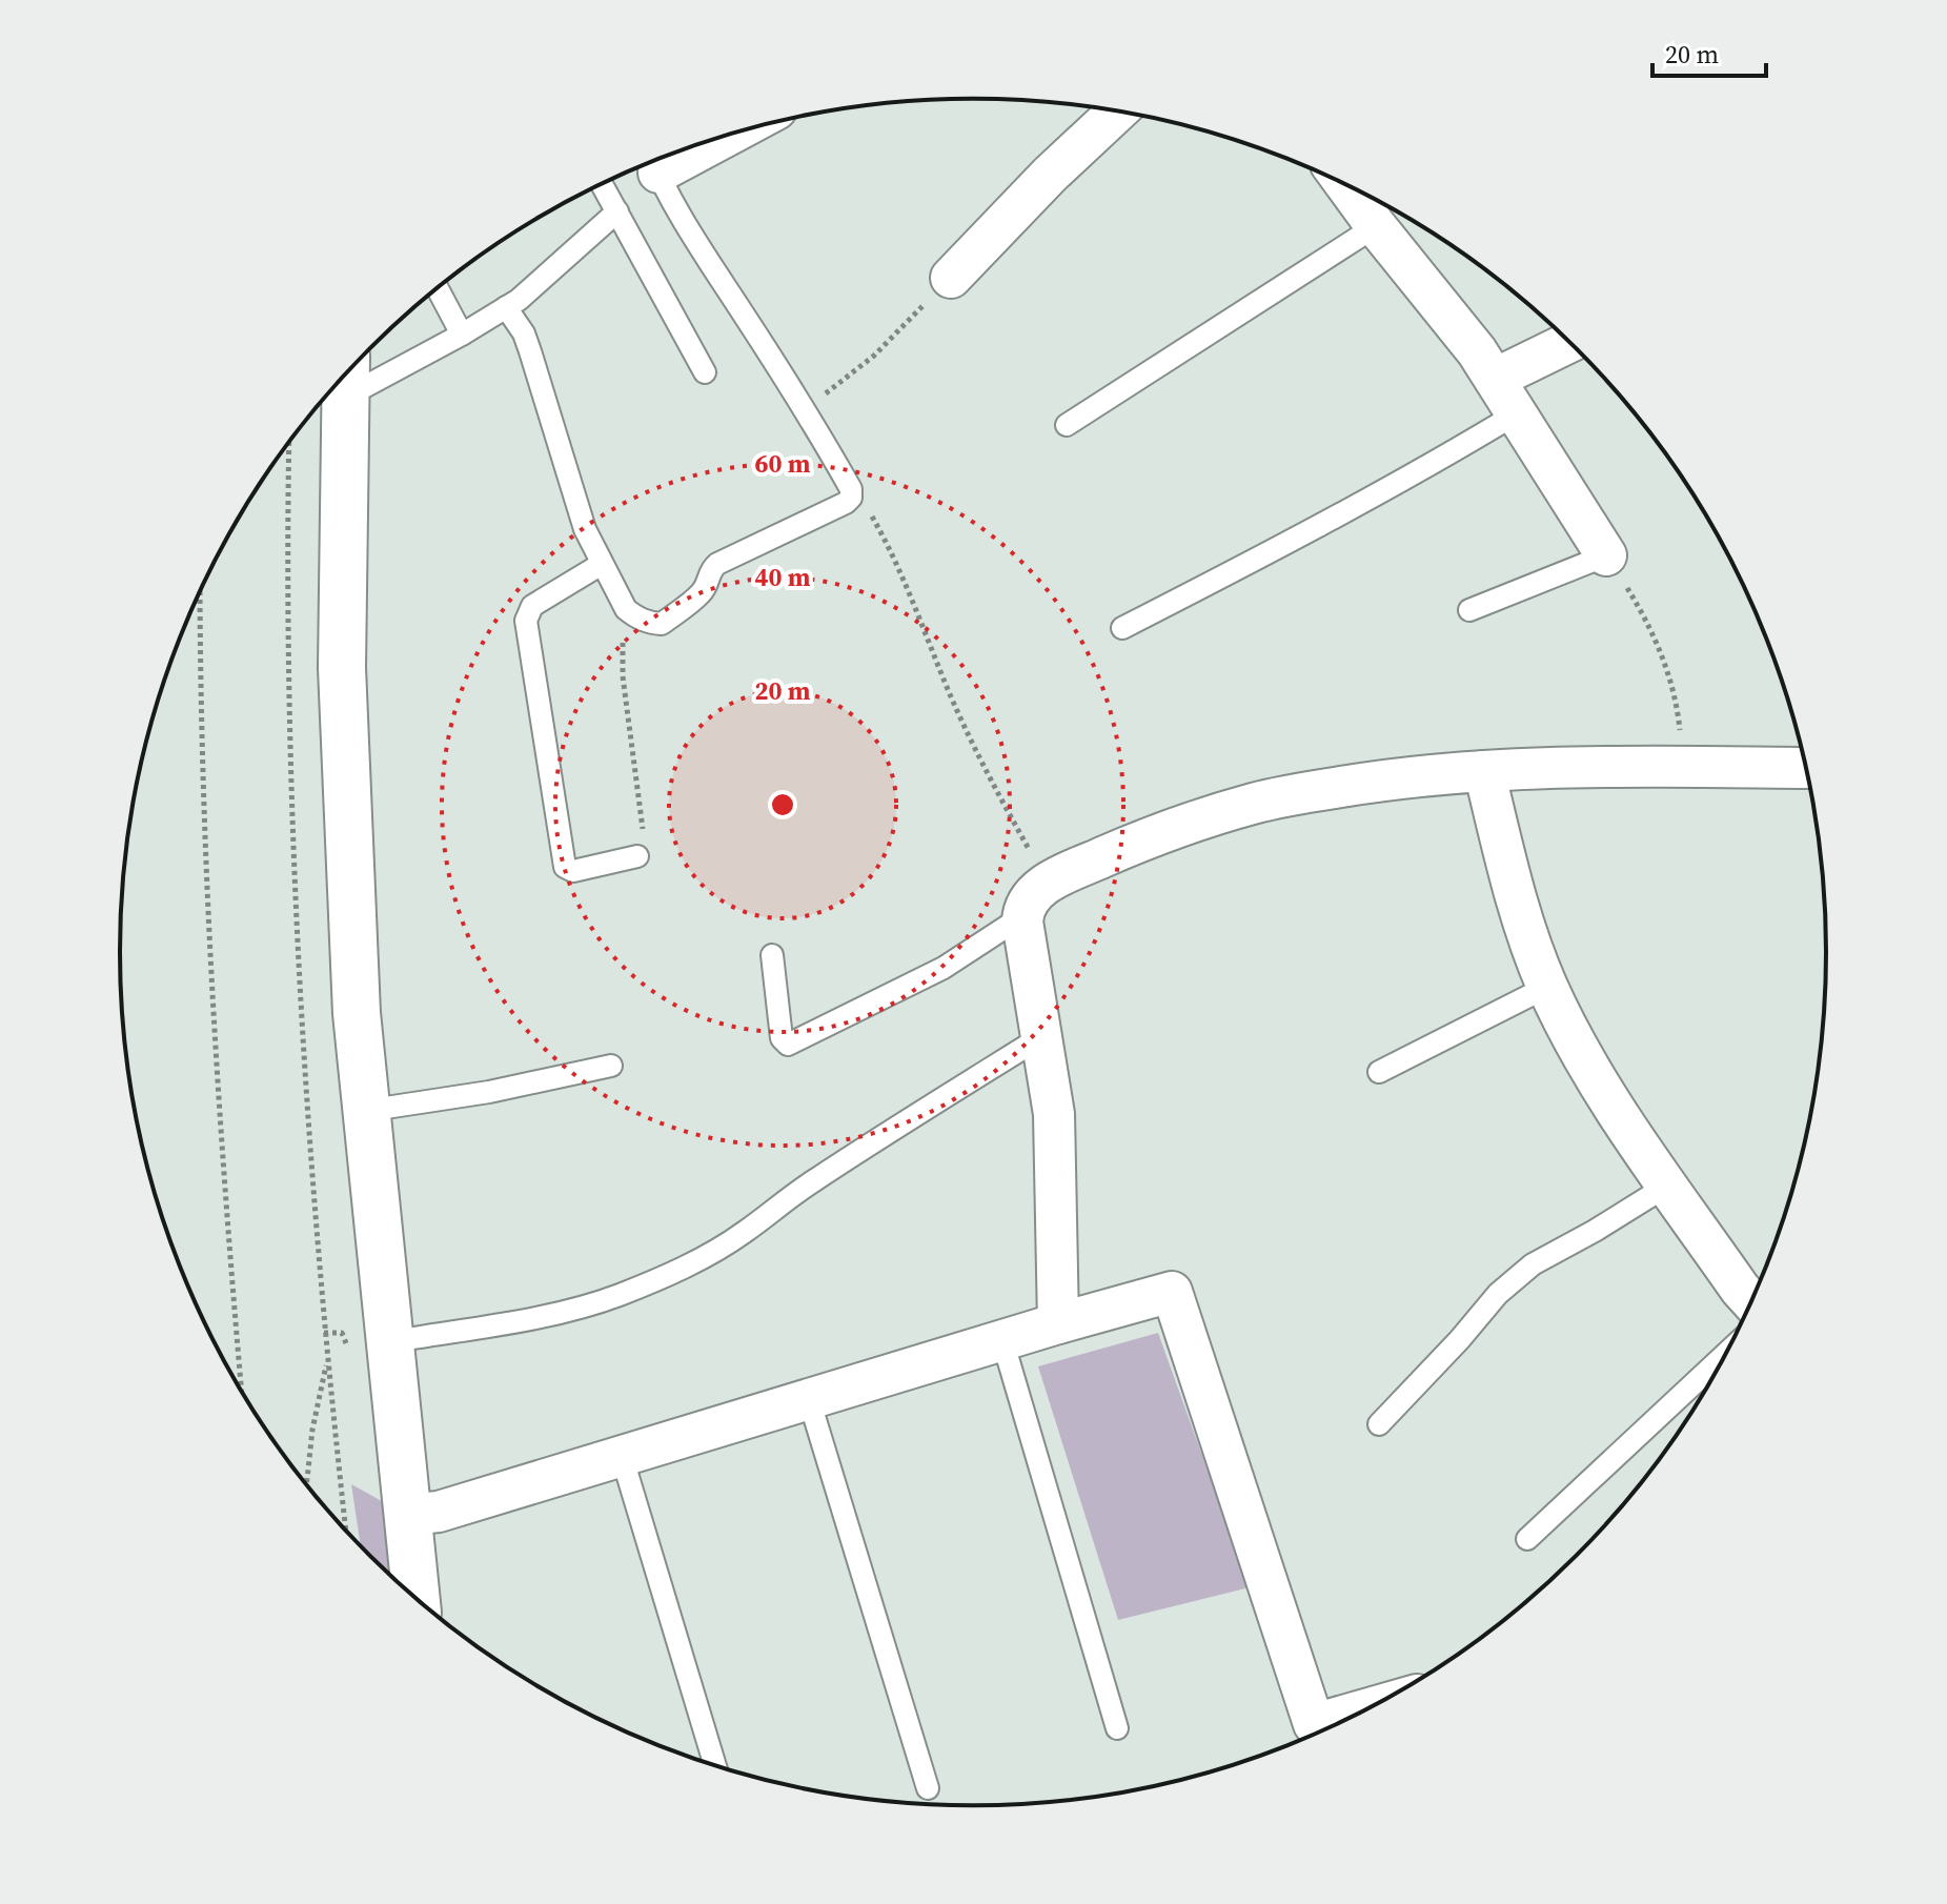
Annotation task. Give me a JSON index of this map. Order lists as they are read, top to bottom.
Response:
{
  "scale_bar": "20 m",
  "rings": ["60 m", "40 m", "20 m"]
}
